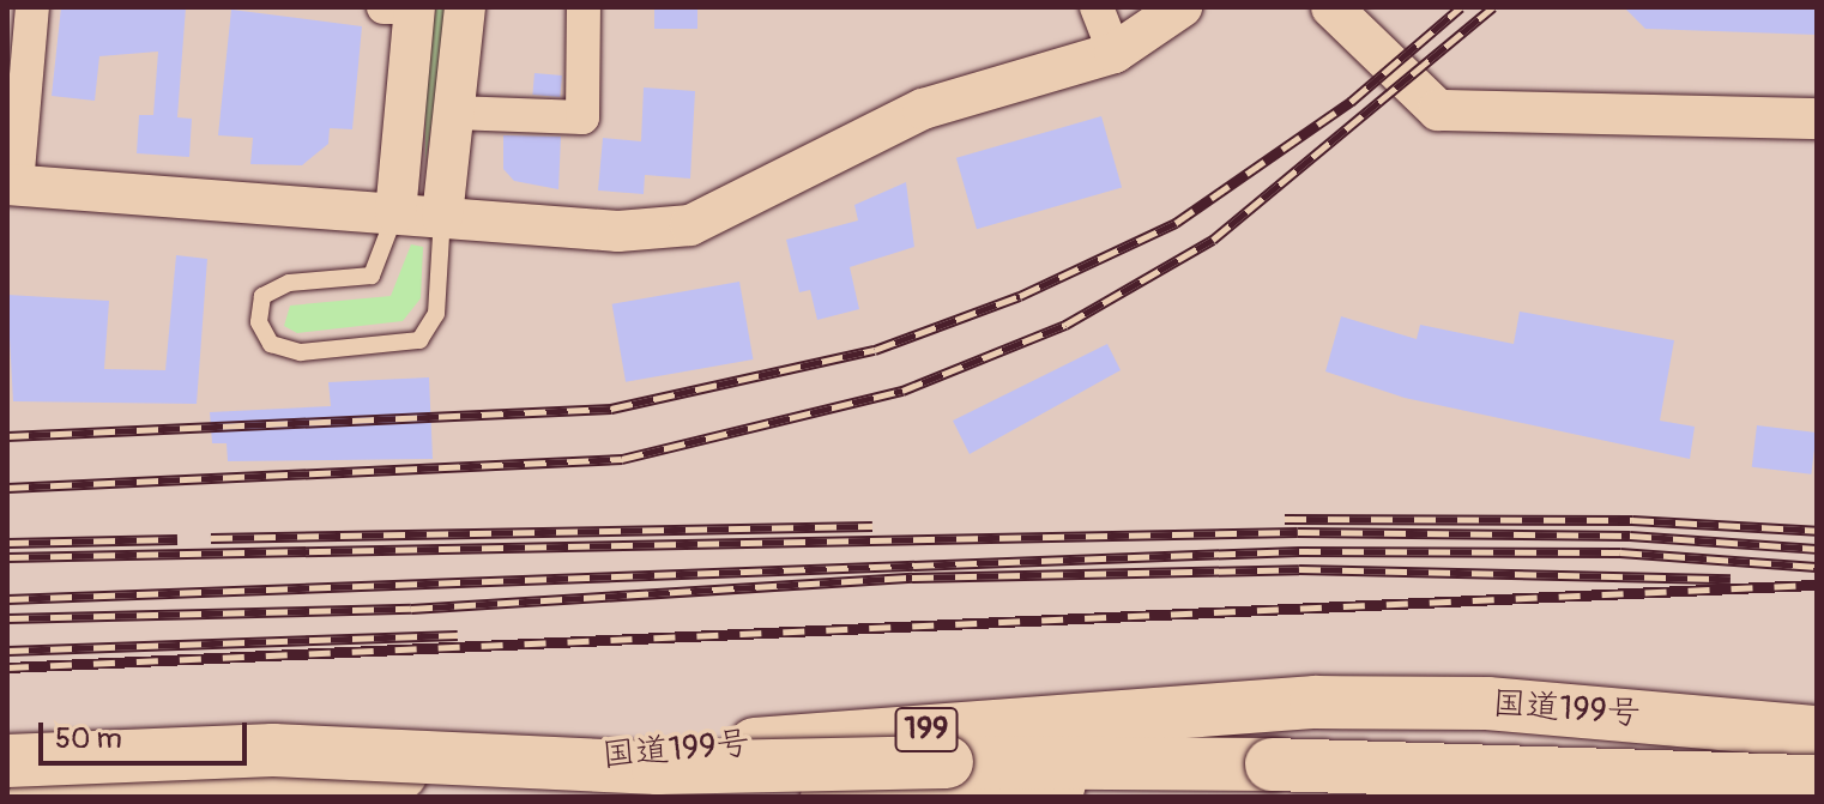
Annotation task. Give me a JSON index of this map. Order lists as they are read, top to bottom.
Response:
{
  "streets": {
    "highway": ["国道199号", "199"]
  },
  "scale_bar": "50 m"
}
